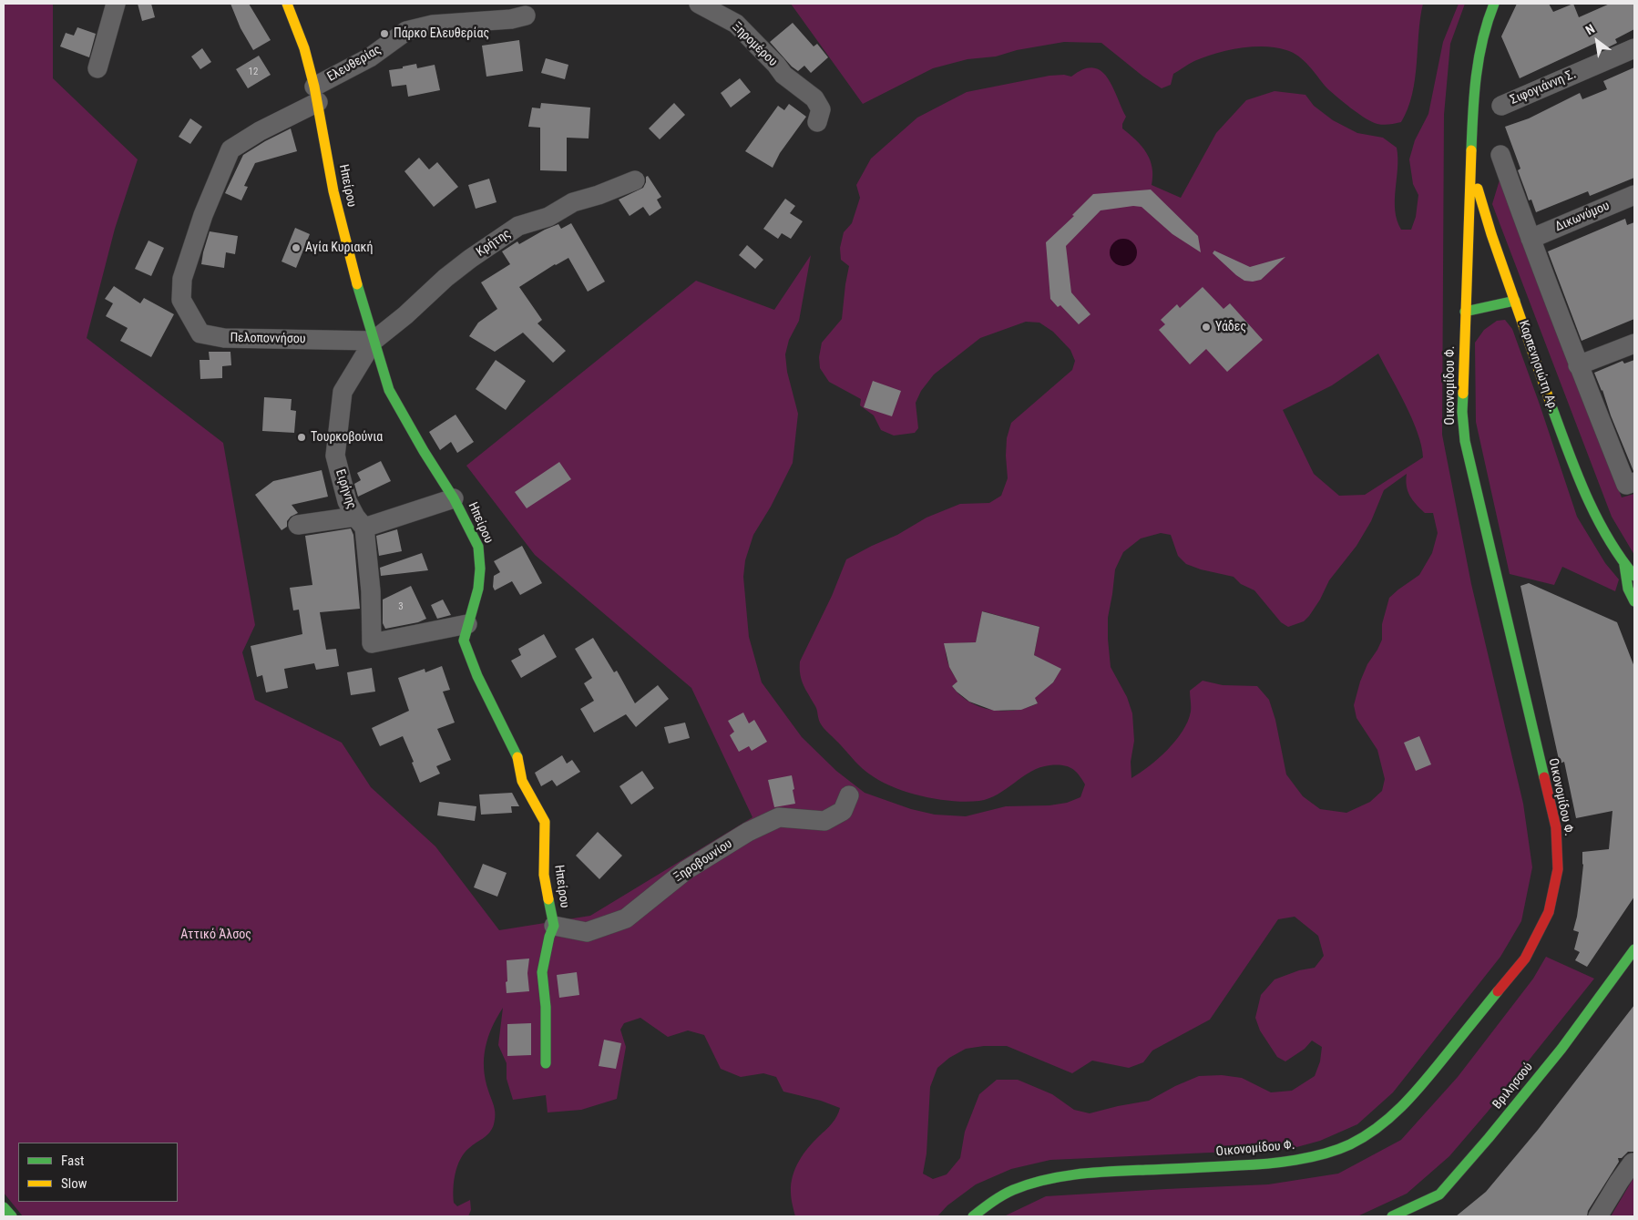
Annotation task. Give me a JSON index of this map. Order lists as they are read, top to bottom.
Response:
{
  "streets": {
    "street": [
      "Ξηρομέρου",
      "Ελευθερίας",
      "Σιφογιάννη Σ.",
      "Ηπείρου",
      "Δικωνύμου",
      "Κρήτης",
      "Πελοποννήσου",
      "Καρπενησιώτη Αρ.",
      "Οικονομίδου Φ.",
      "Ειρήνης",
      "Ξηροβουνίου",
      "Βριλησσού"
    ]
  },
  "crossings": [
    ["Ελευθερίας", "Ηπείρου"],
    ["Ελευθερίας", "Πελοποννήσου"],
    ["Ηπείρου", "Κρήτης"],
    ["Ηπείρου", "Πελοποννήσου"],
    ["Ηπείρου", "Ειρήνης"],
    ["Ηπείρου", "Ξηροβουνίου"],
    ["Κρήτης", "Πελοποννήσου"],
    ["Κρήτης", "Ειρήνης"],
    ["Πελοποννήσου", "Ειρήνης"],
    ["Καρπενησιώτη Αρ.", "Οικονομίδου Φ."]
  ],
  "parks": ["Αττικό Άλσος"],
  "places": [
    "Πάρκο Ελευθερίας",
    "Αγία Κυριακή",
    "Υάδες",
    "Τουρκοβούνια"
  ],
  "house_numbers": ["12", "3"],
  "legend": ["Fast", "Slow"],
  "north": "top left"
}
